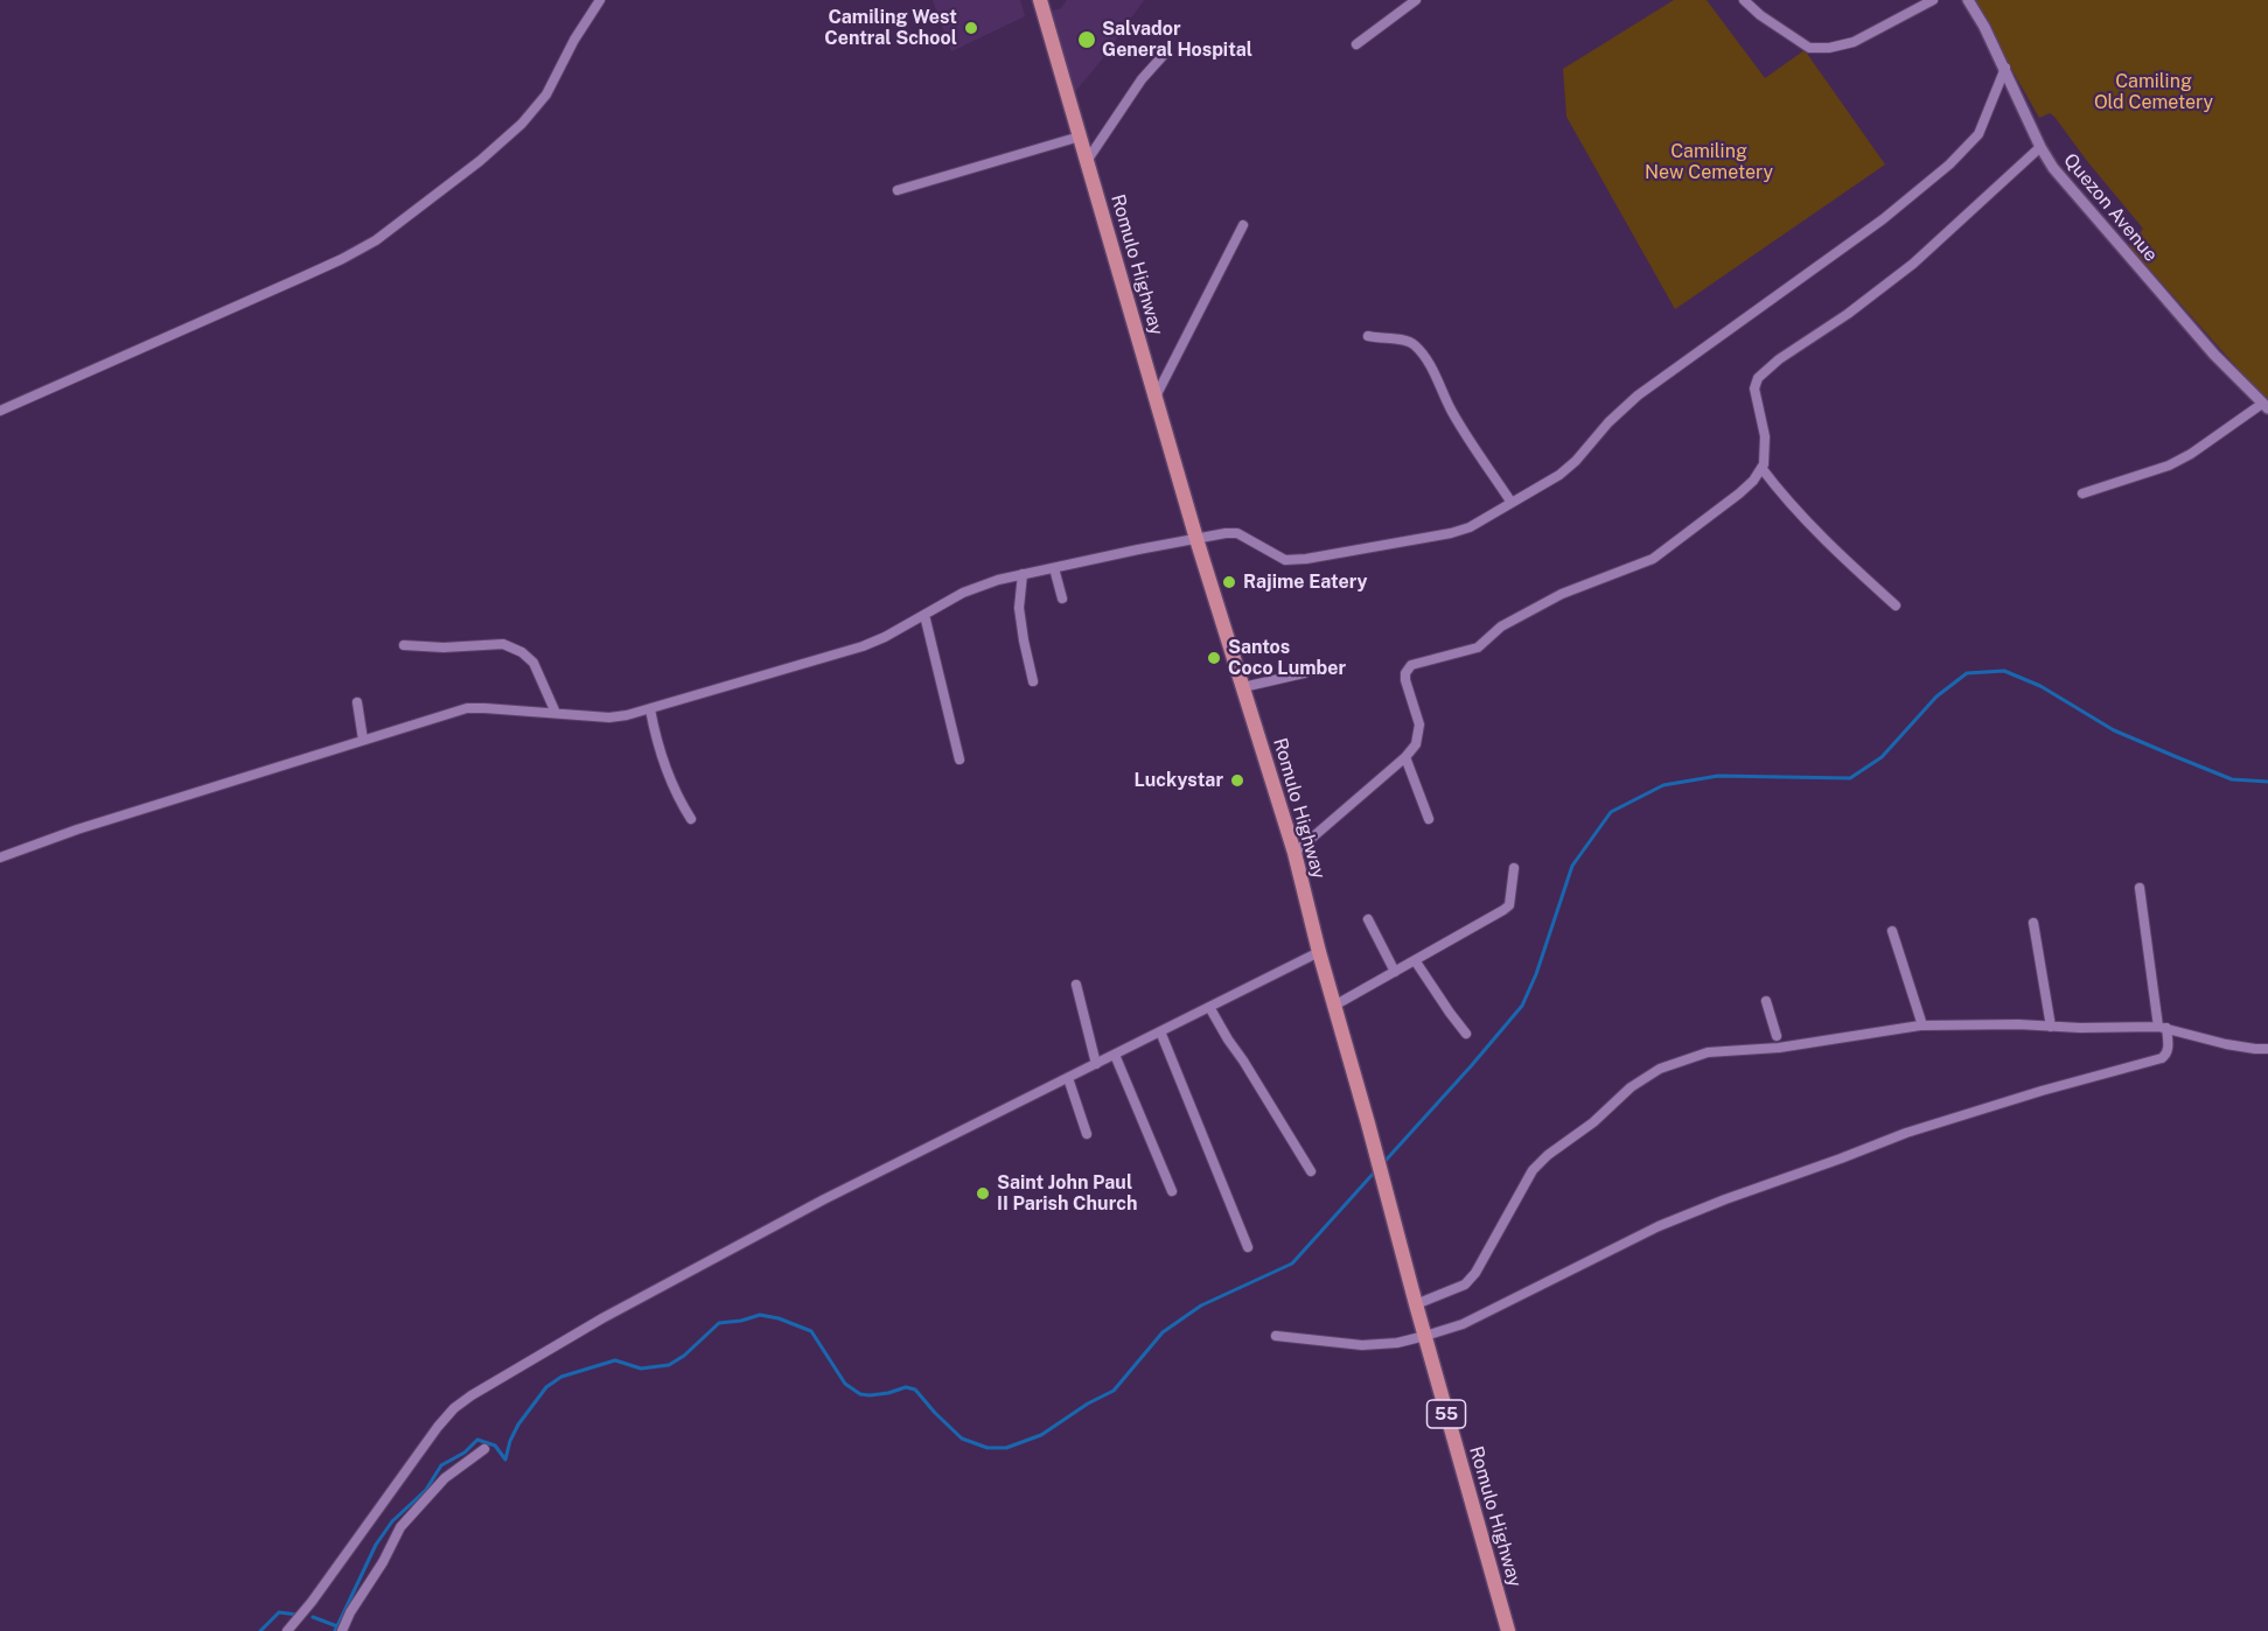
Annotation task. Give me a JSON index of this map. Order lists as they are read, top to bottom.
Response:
{
  "streets": {
    "highway": ["Romulo Highway", "55"],
    "street": ["Quezon Avenue"]
  },
  "parks": ["Camiling Old Cemetery", "Camiling New Cemetery"],
  "places": [
    "Camiling West Central School",
    "Salvador General Hospital",
    "Rajime Eatery",
    "Santos Coco Lumber",
    "Luckystar",
    "Saint John Paul II Parish Church"
  ]
}
